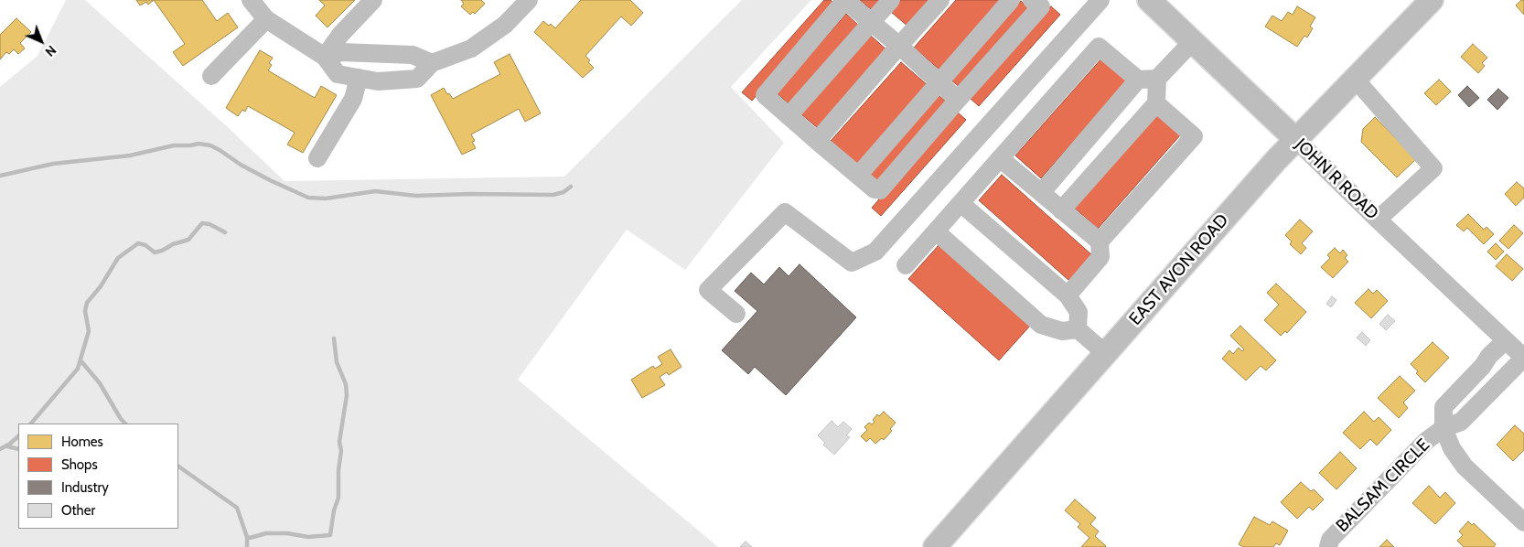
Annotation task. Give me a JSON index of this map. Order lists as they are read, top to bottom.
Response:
{
  "streets": {
    "main road": ["JOHN R ROAD", "EAST AVON ROAD"],
    "street": ["BALSAM CIRCLE"]
  },
  "crossings": [
    ["JOHN R ROAD", "EAST AVON ROAD"],
    ["JOHN R ROAD", "BALSAM CIRCLE"]
  ],
  "legend": [
    "Homes",
    "Shops",
    "Industry",
    "Other"
  ],
  "north": "bottom right"
}
